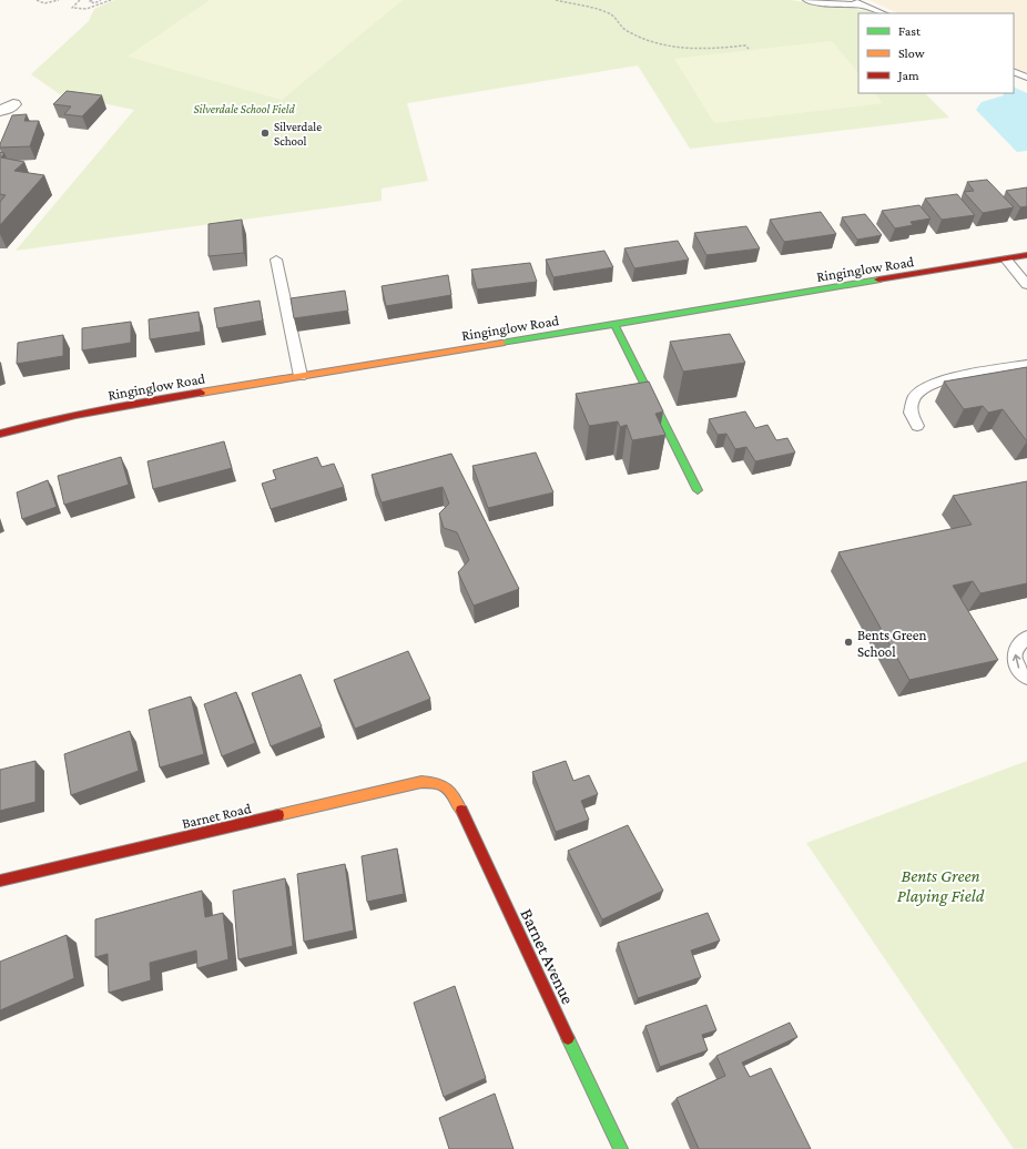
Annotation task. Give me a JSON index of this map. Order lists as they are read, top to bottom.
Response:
{
  "streets": {
    "street": ["Ringinglow Road", "Barnet Road", "Barnet Avenue"]
  },
  "crossings": [
    ["Barnet Road", "Barnet Avenue"]
  ],
  "parks": ["Silverdale School Field", "Bents Green Playing Field"],
  "places": ["Silverdale School", "Bents Green School"],
  "legend": ["Fast", "Slow", "Jam"]
}
